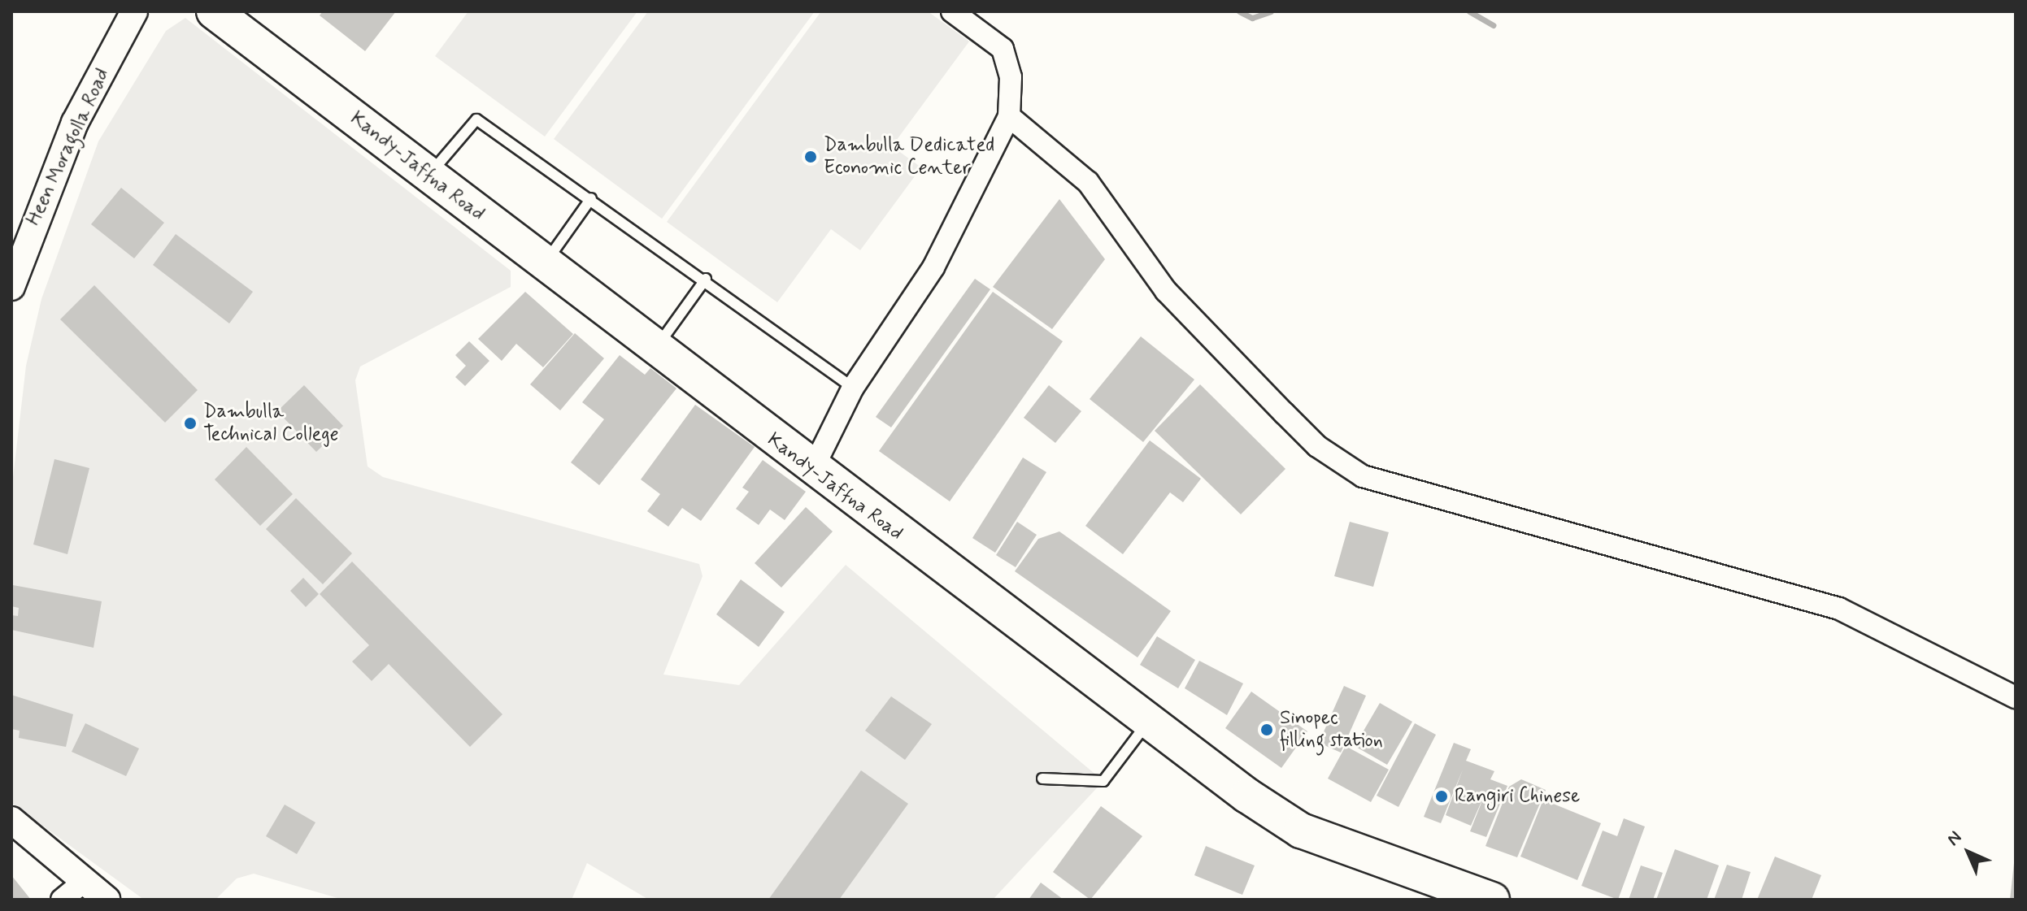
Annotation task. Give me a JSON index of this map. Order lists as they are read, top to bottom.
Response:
{
  "streets": {
    "highway": ["Kandy-Jaffna Road"],
    "street": ["Heen Moragolla Road"]
  },
  "places": [
    "Dambulla Dedicated Economic Center",
    "Dambulla Technical College",
    "Sinopec filling station",
    "Rangiri Chinese"
  ],
  "north": "top left"
}
